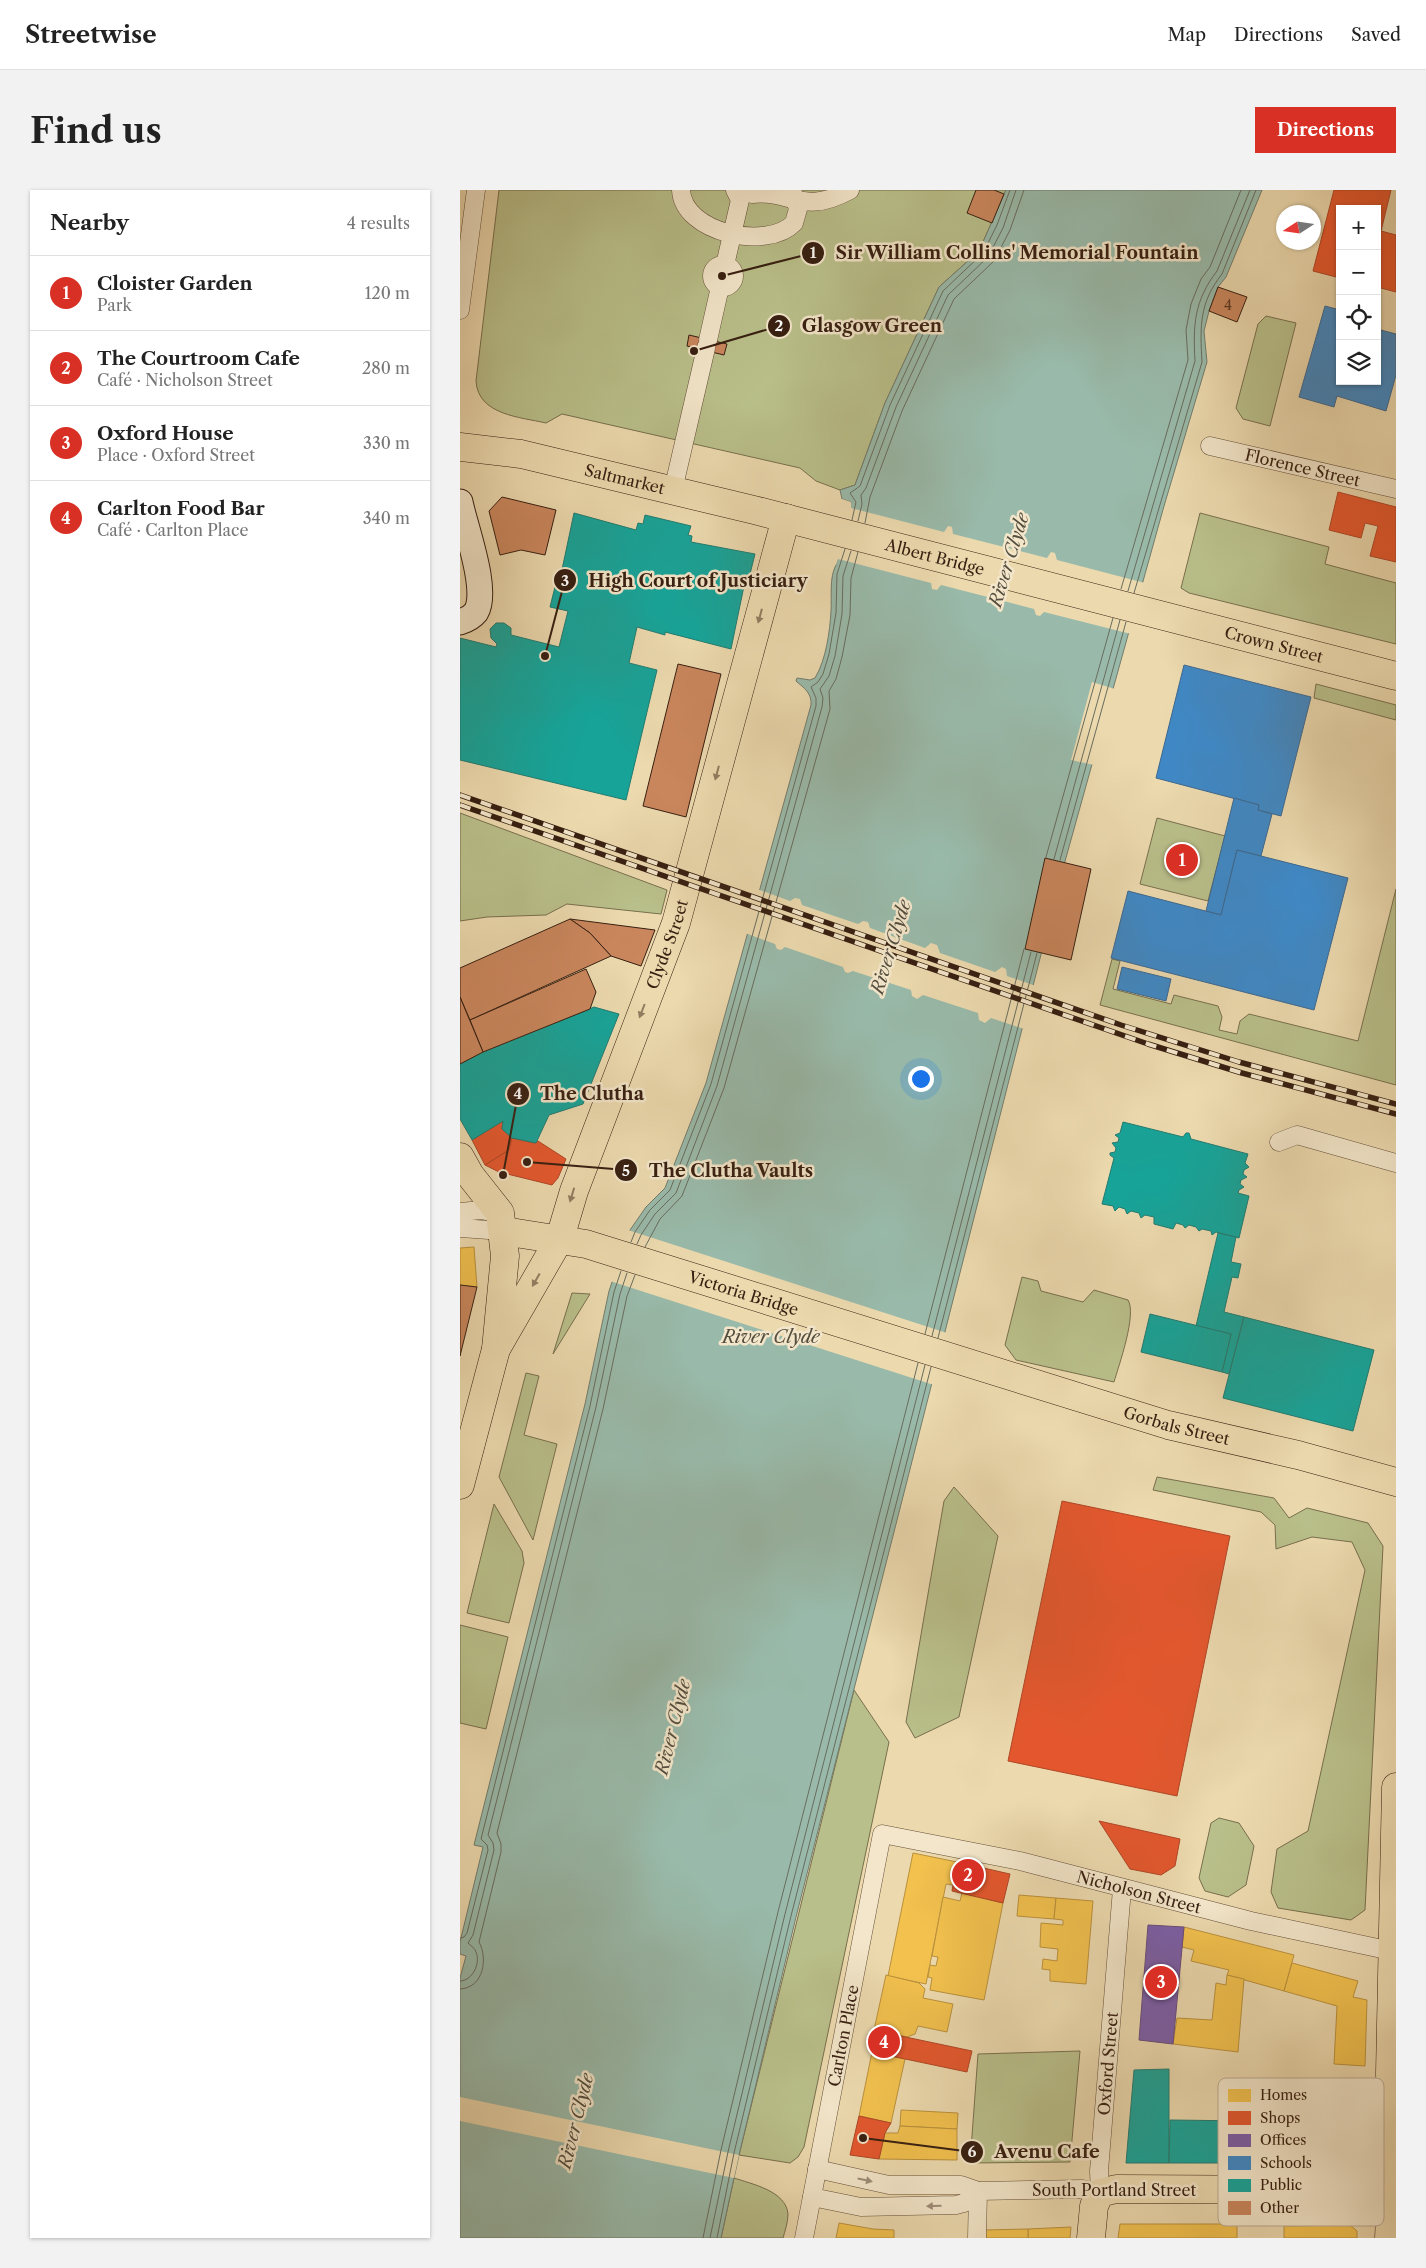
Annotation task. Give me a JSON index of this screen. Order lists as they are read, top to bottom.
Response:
{
  "streets": {
    "main road": [
      "Saltmarket",
      "Albert Bridge",
      "Crown Street",
      "Clyde Street",
      "Victoria Bridge",
      "Gorbals Street",
      "Oxford Street",
      "South Portland Street"
    ],
    "street": ["Florence Street", "Nicholson Street", "Carlton Place"]
  },
  "crossings": [
    ["Saltmarket", "Albert Bridge"],
    ["Saltmarket", "Clyde Street"],
    ["Albert Bridge", "Crown Street"],
    ["Clyde Street", "Victoria Bridge"],
    ["Victoria Bridge", "Gorbals Street"],
    ["Nicholson Street", "Carlton Place"],
    ["Nicholson Street", "Oxford Street"],
    ["Carlton Place", "South Portland Street"],
    ["Oxford Street", "South Portland Street"]
  ],
  "one_way": ["Clyde Street"],
  "water": ["River Clyde"],
  "places": [
    "Sir William Collins' Memorial Fountain",
    "Glasgow Green",
    "High Court of Justiciary",
    "The Clutha Vaults",
    "The Clutha",
    "Avenu Cafe"
  ],
  "house_numbers": ["4"],
  "legend": [
    "Homes",
    "Shops",
    "Offices",
    "Schools",
    "Public",
    "Other"
  ],
  "north": "left",
  "page": {
    "header": "Streetwise",
    "nav": ["Map", "Directions", "Saved"],
    "buttons": "Directions",
    "title": "Find us",
    "heading": ["Nearby", "4 results"],
    "map_buttons": ["+", "−"],
    "list": [
      {
        "mark": "1",
        "name": "Cloister Garden",
        "note": "Park",
        "value": "120 m"
      },
      {
        "mark": "2",
        "name": "The Courtroom Cafe",
        "note": "Café · Nicholson Street",
        "value": "280 m"
      },
      {
        "mark": "3",
        "name": "Oxford House",
        "note": "Place · Oxford Street",
        "value": "330 m"
      },
      {
        "mark": "4",
        "name": "Carlton Food Bar",
        "note": "Café · Carlton Place",
        "value": "340 m"
      }
    ],
    "pins": [
      "1",
      "2",
      "3",
      "4"
    ]
  }
}
